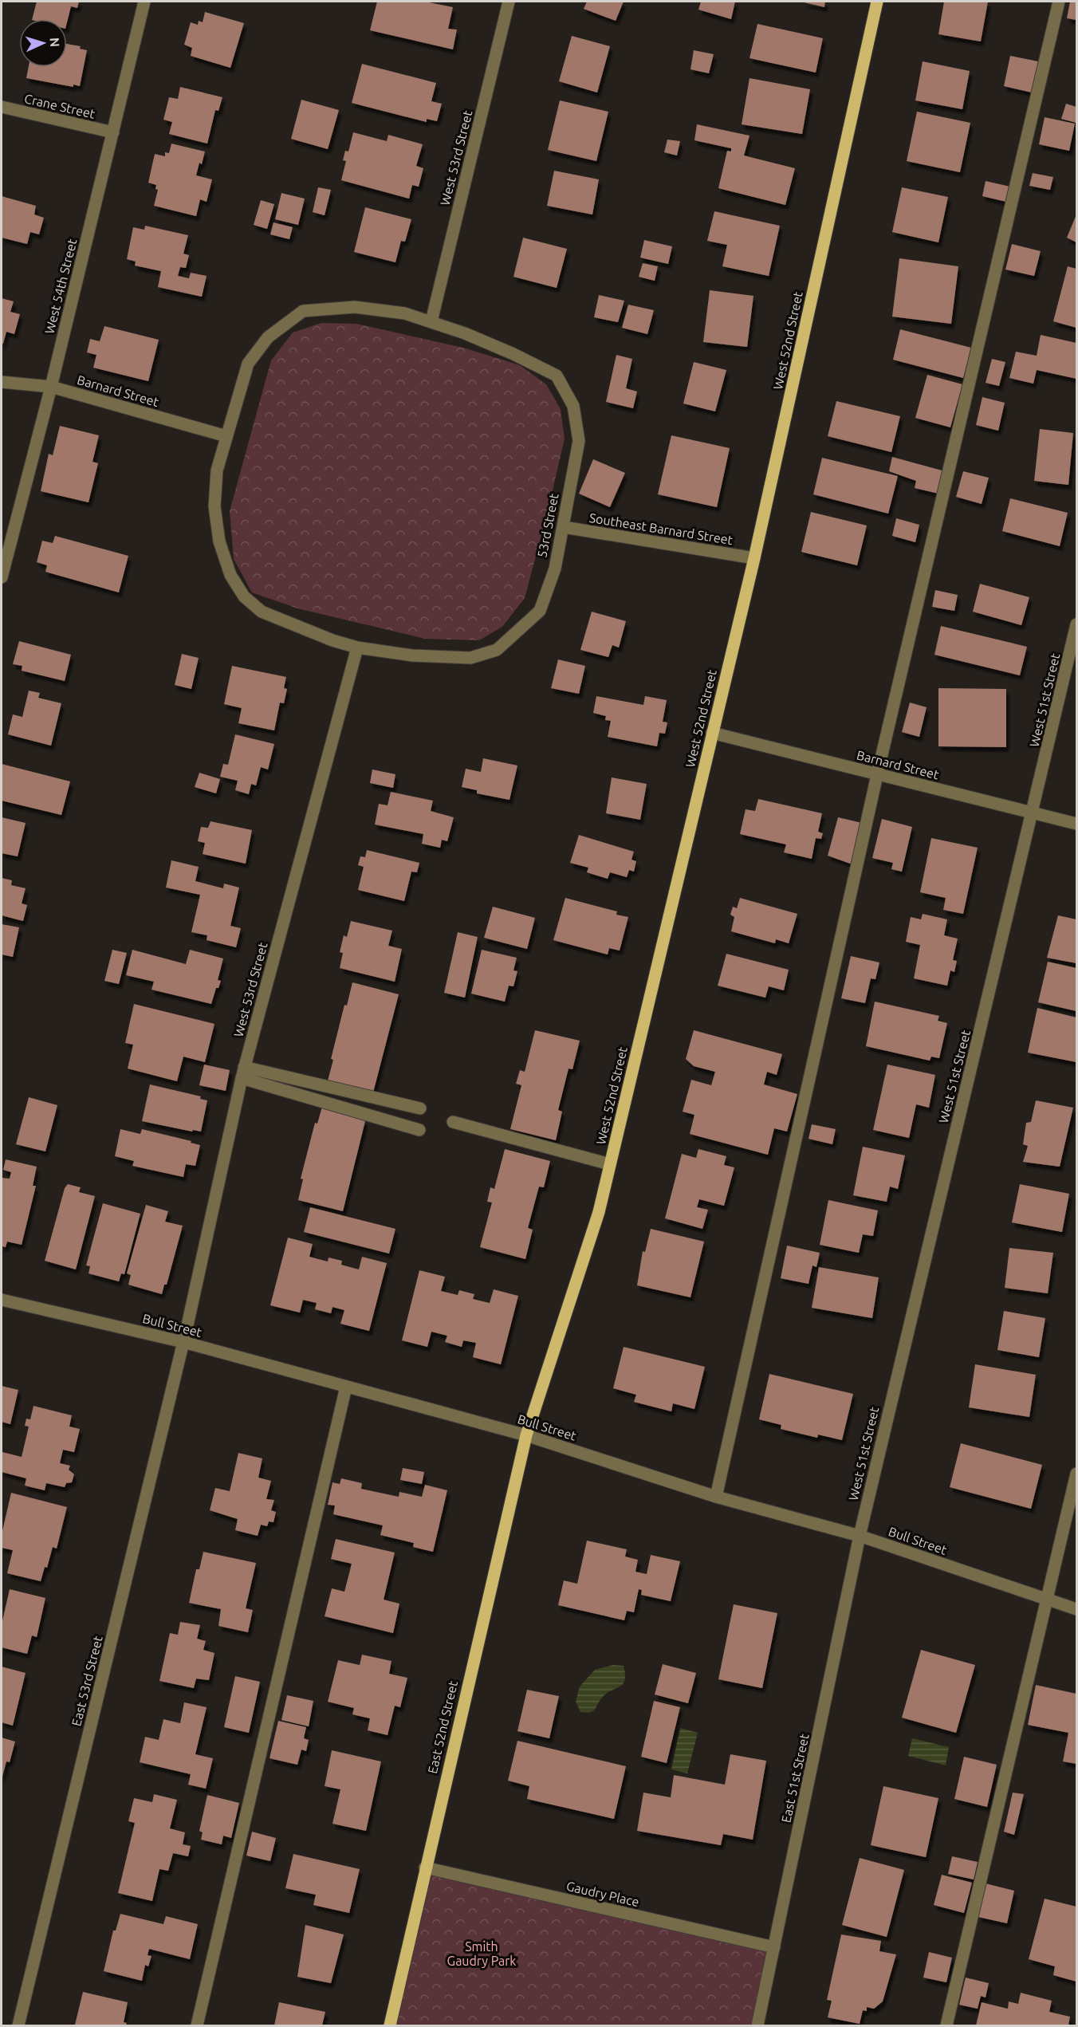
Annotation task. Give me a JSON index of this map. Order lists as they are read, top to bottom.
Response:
{
  "streets": {
    "main road": ["West 52nd Street", "East 52nd Street"],
    "street": [
      "Crane Street",
      "West 53rd Street",
      "West 54th Street",
      "Barnard Street",
      "53rd Street",
      "Southeast Barnard Street",
      "West 51st Street",
      "Bull Street",
      "East 53rd Street",
      "East 51st Street",
      "Gaudry Place"
    ]
  },
  "crossings": [
    ["Crane Street", "West 54th Street"],
    ["West 53rd Street", "53rd Street"],
    ["West 53rd Street", "Bull Street"],
    ["West 53rd Street", "East 53rd Street"],
    ["West 54th Street", "Barnard Street"],
    ["West 52nd Street", "Barnard Street"],
    ["West 52nd Street", "Southeast Barnard Street"],
    ["West 52nd Street", "Bull Street"],
    ["West 52nd Street", "East 52nd Street"],
    ["Barnard Street", "53rd Street"],
    ["Barnard Street", "West 51st Street"],
    ["53rd Street", "Southeast Barnard Street"],
    ["West 51st Street", "Bull Street"],
    ["West 51st Street", "East 51st Street"],
    ["Bull Street", "East 53rd Street"],
    ["Bull Street", "East 52nd Street"],
    ["Bull Street", "East 51st Street"],
    ["East 52nd Street", "Gaudry Place"],
    ["East 51st Street", "Gaudry Place"]
  ],
  "parks": ["Smith Gaudry Park"],
  "north": "right"
}
